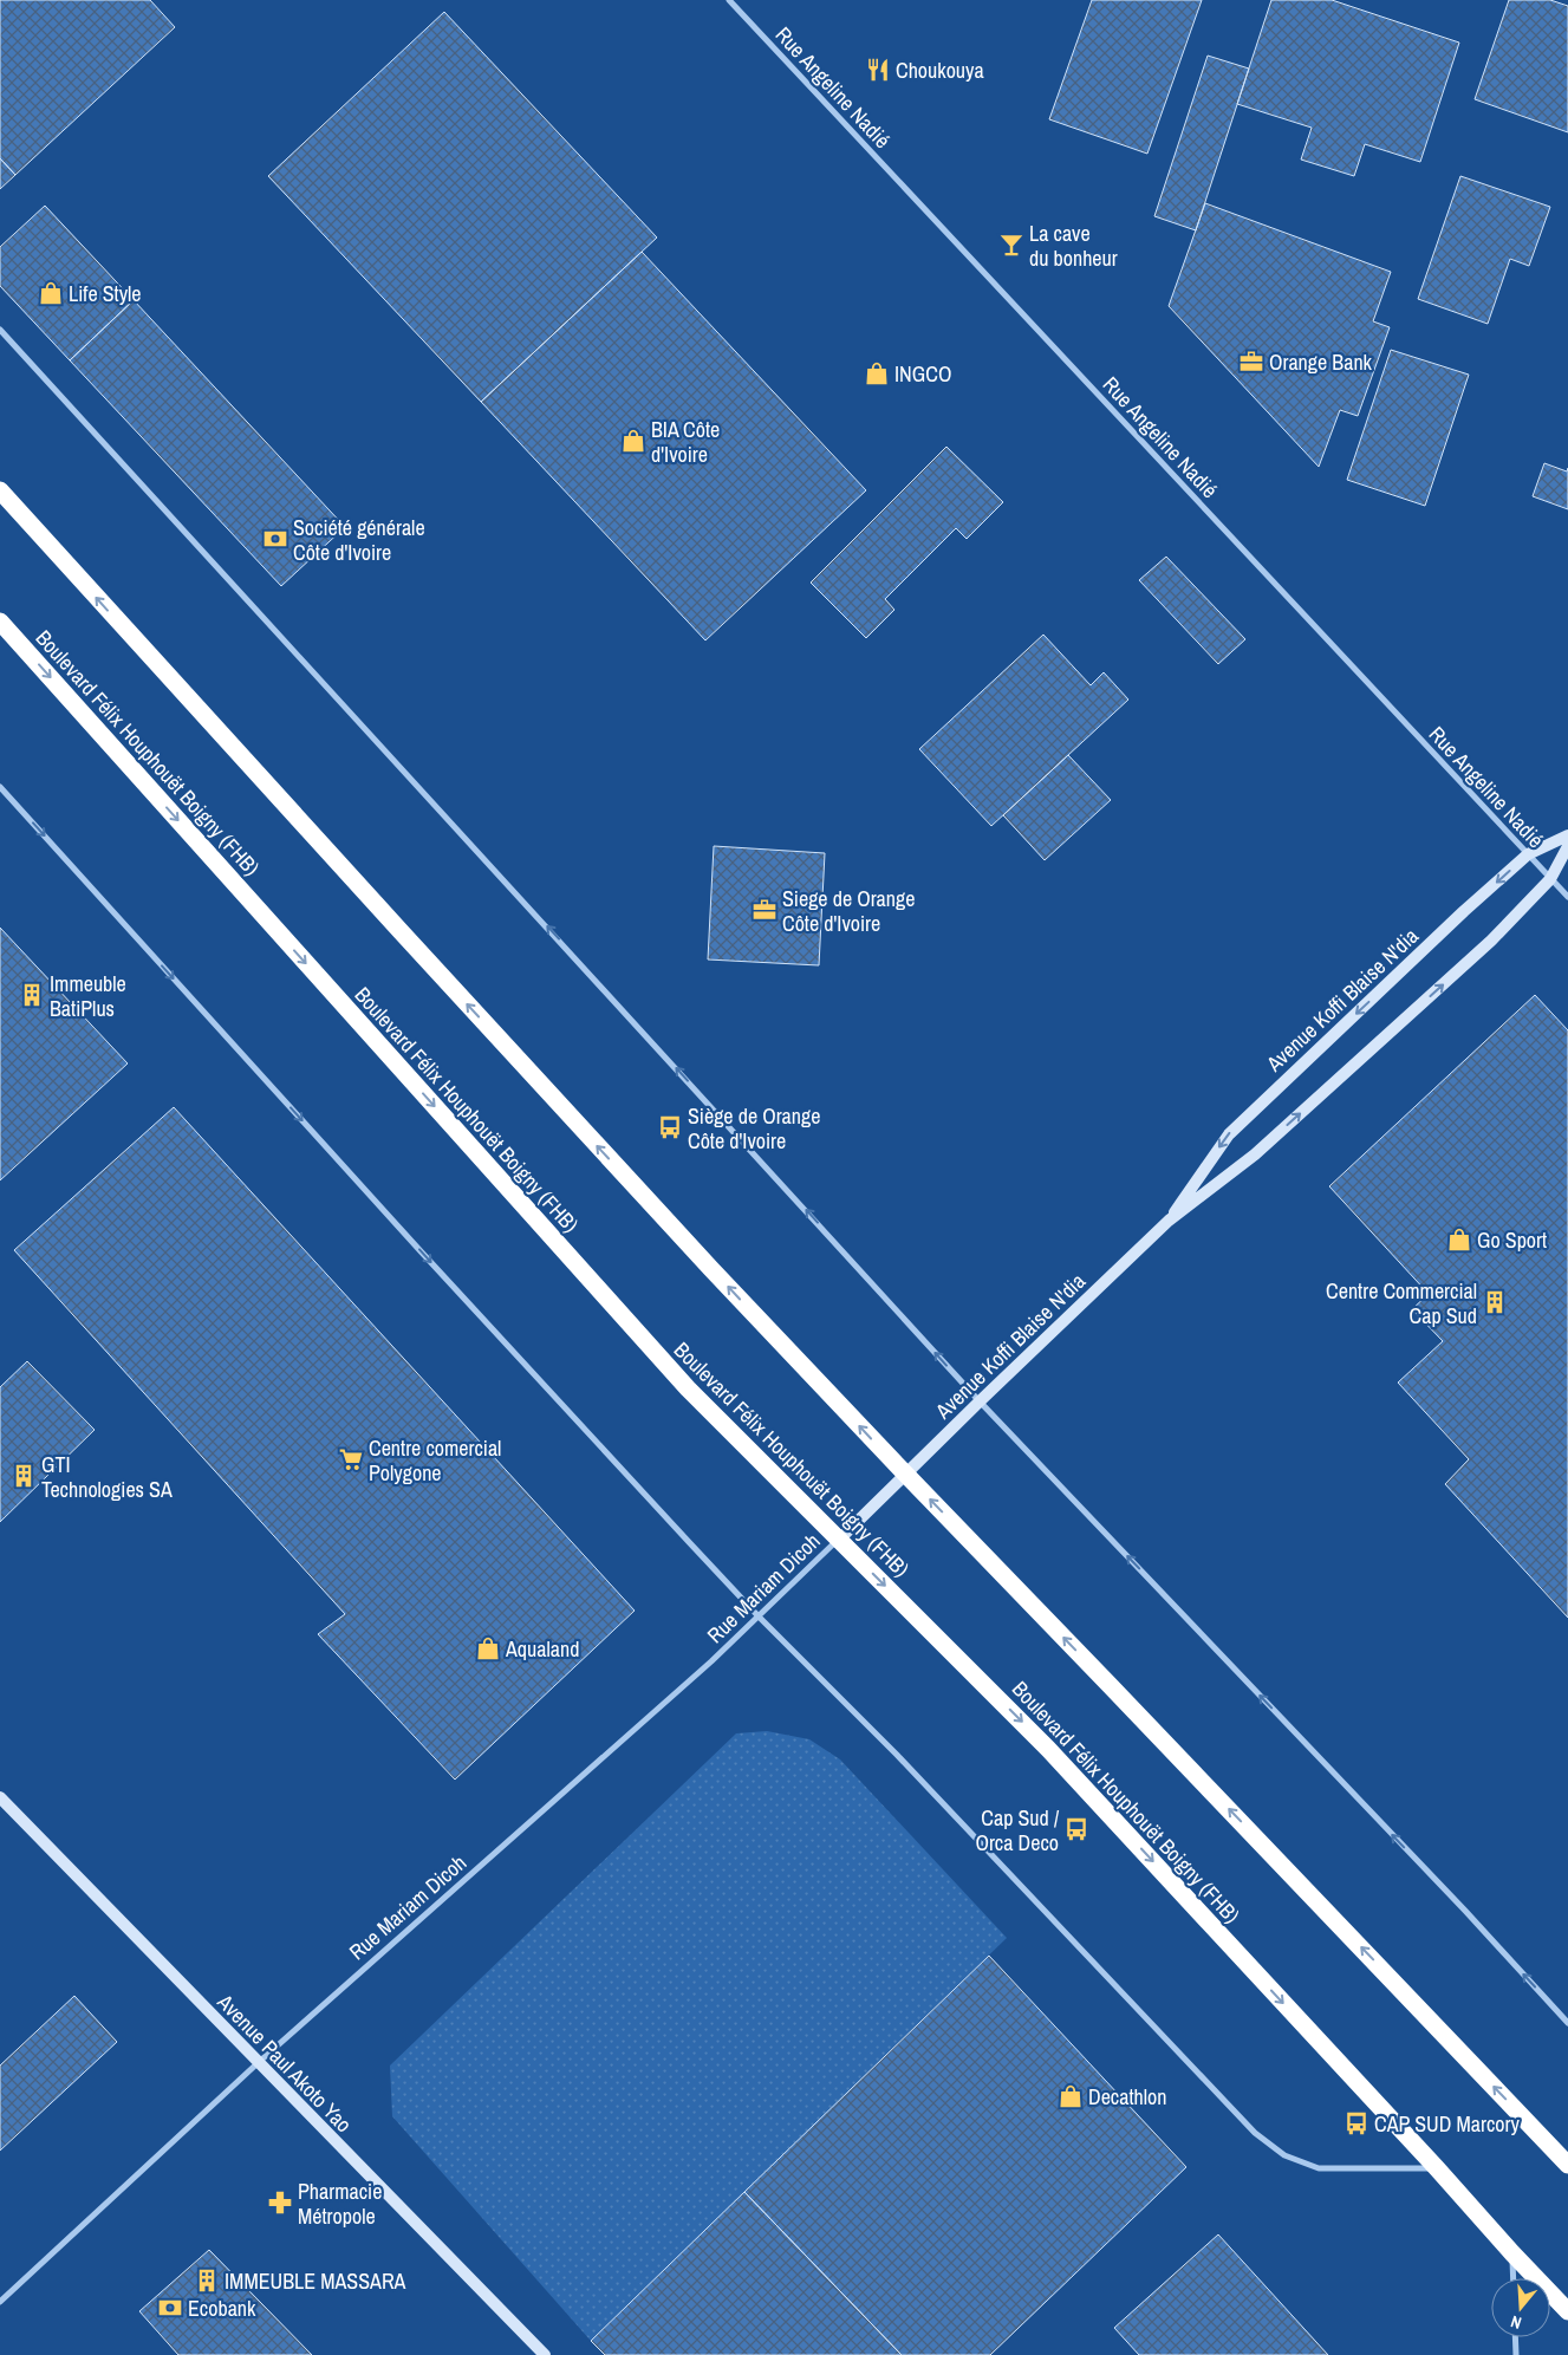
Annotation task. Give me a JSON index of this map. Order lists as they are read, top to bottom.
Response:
{
  "streets": {
    "highway": ["Boulevard Félix Houphouët Boigny (FHB)"],
    "street": [
      "Rue Angeline Nadié",
      "Avenue Koffi Blaise N'dia",
      "Rue Mariam Dicoh",
      "Avenue Paul Akoto Yao"
    ]
  },
  "crossings": [
    ["Rue Angeline Nadié", "Avenue Koffi Blaise N'dia"],
    ["Boulevard Félix Houphouët Boigny (FHB)", "Avenue Koffi Blaise N'dia"],
    ["Boulevard Félix Houphouët Boigny (FHB)", "Rue Mariam Dicoh"],
    ["Avenue Koffi Blaise N'dia", "Rue Mariam Dicoh"],
    ["Rue Mariam Dicoh", "Avenue Paul Akoto Yao"]
  ],
  "places": {
    "restaurant": ["Choukouya"],
    "bar": ["La cave du bonheur"],
    "shop": [
      "Life Style",
      "INGCO",
      "BIA Côte d'Ivoire",
      "Go Sport",
      "Aqualand",
      "Decathlon"
    ],
    "office": ["Orange Bank", "Siege de Orange Côte d'Ivoire"],
    "bank": ["Société générale Côte d'Ivoire", "Ecobank"],
    "building": [
      "Immeuble BatiPlus",
      "Centre Commercial Cap Sud",
      "GTI Technologies SA",
      "IMMEUBLE MASSARA"
    ],
    "bus stop": ["Siège de Orange Côte d'Ivoire", "Cap Sud / Orca Deco", "CAP SUD Marcory"],
    "supermarket": ["Centre comercial Polygone"],
    "pharmacy": ["Pharmacie Métropole"]
  },
  "north": "bottom"
}
